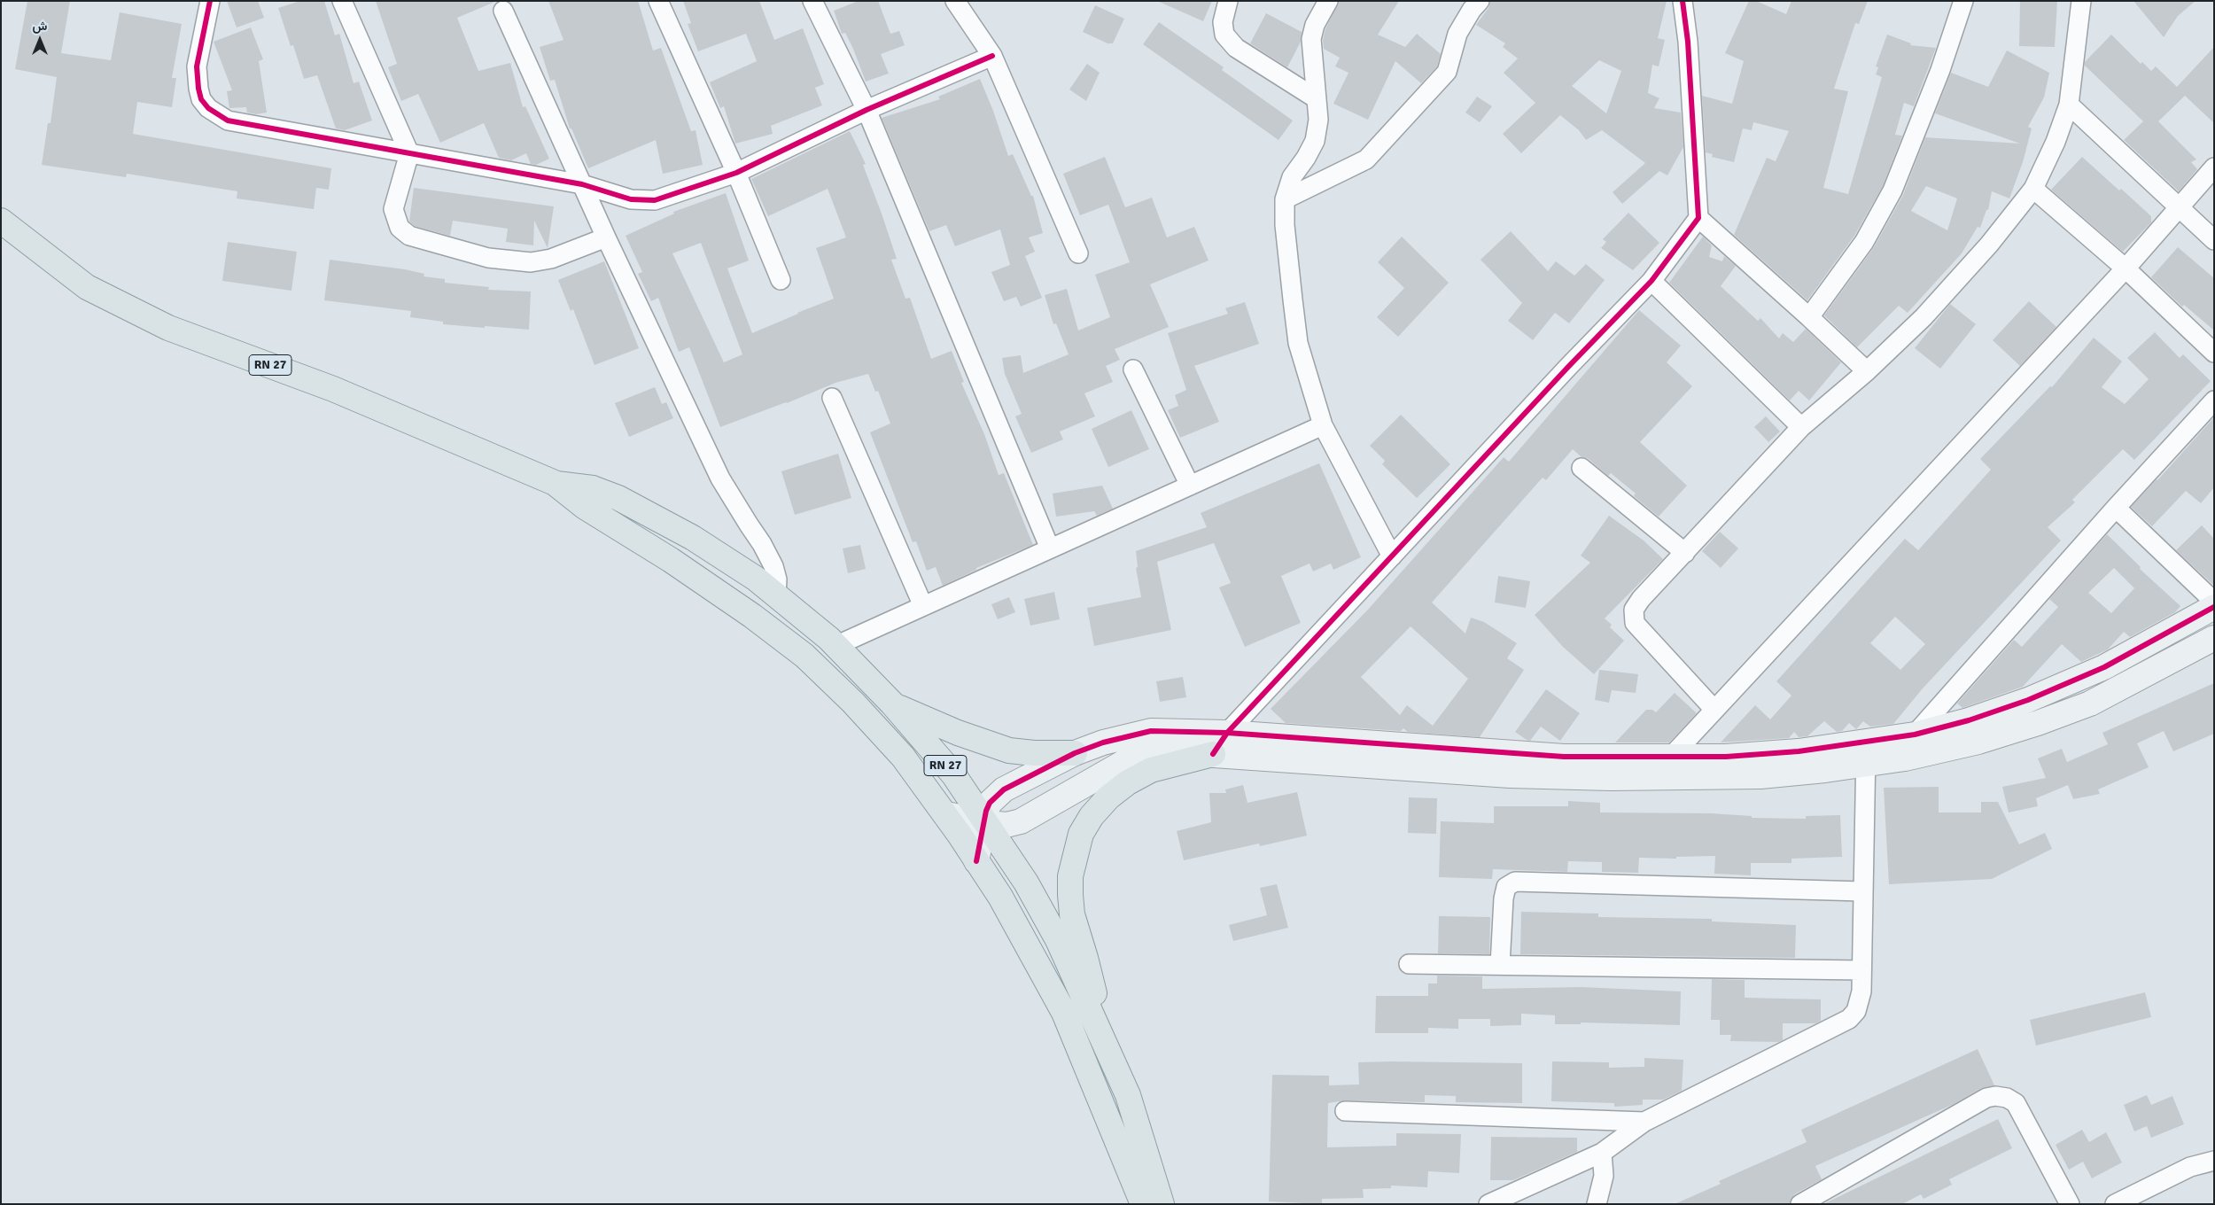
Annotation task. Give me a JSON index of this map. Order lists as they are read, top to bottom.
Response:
{
  "streets": {
    "main road": ["RN 27"]
  },
  "north": "top"
}
